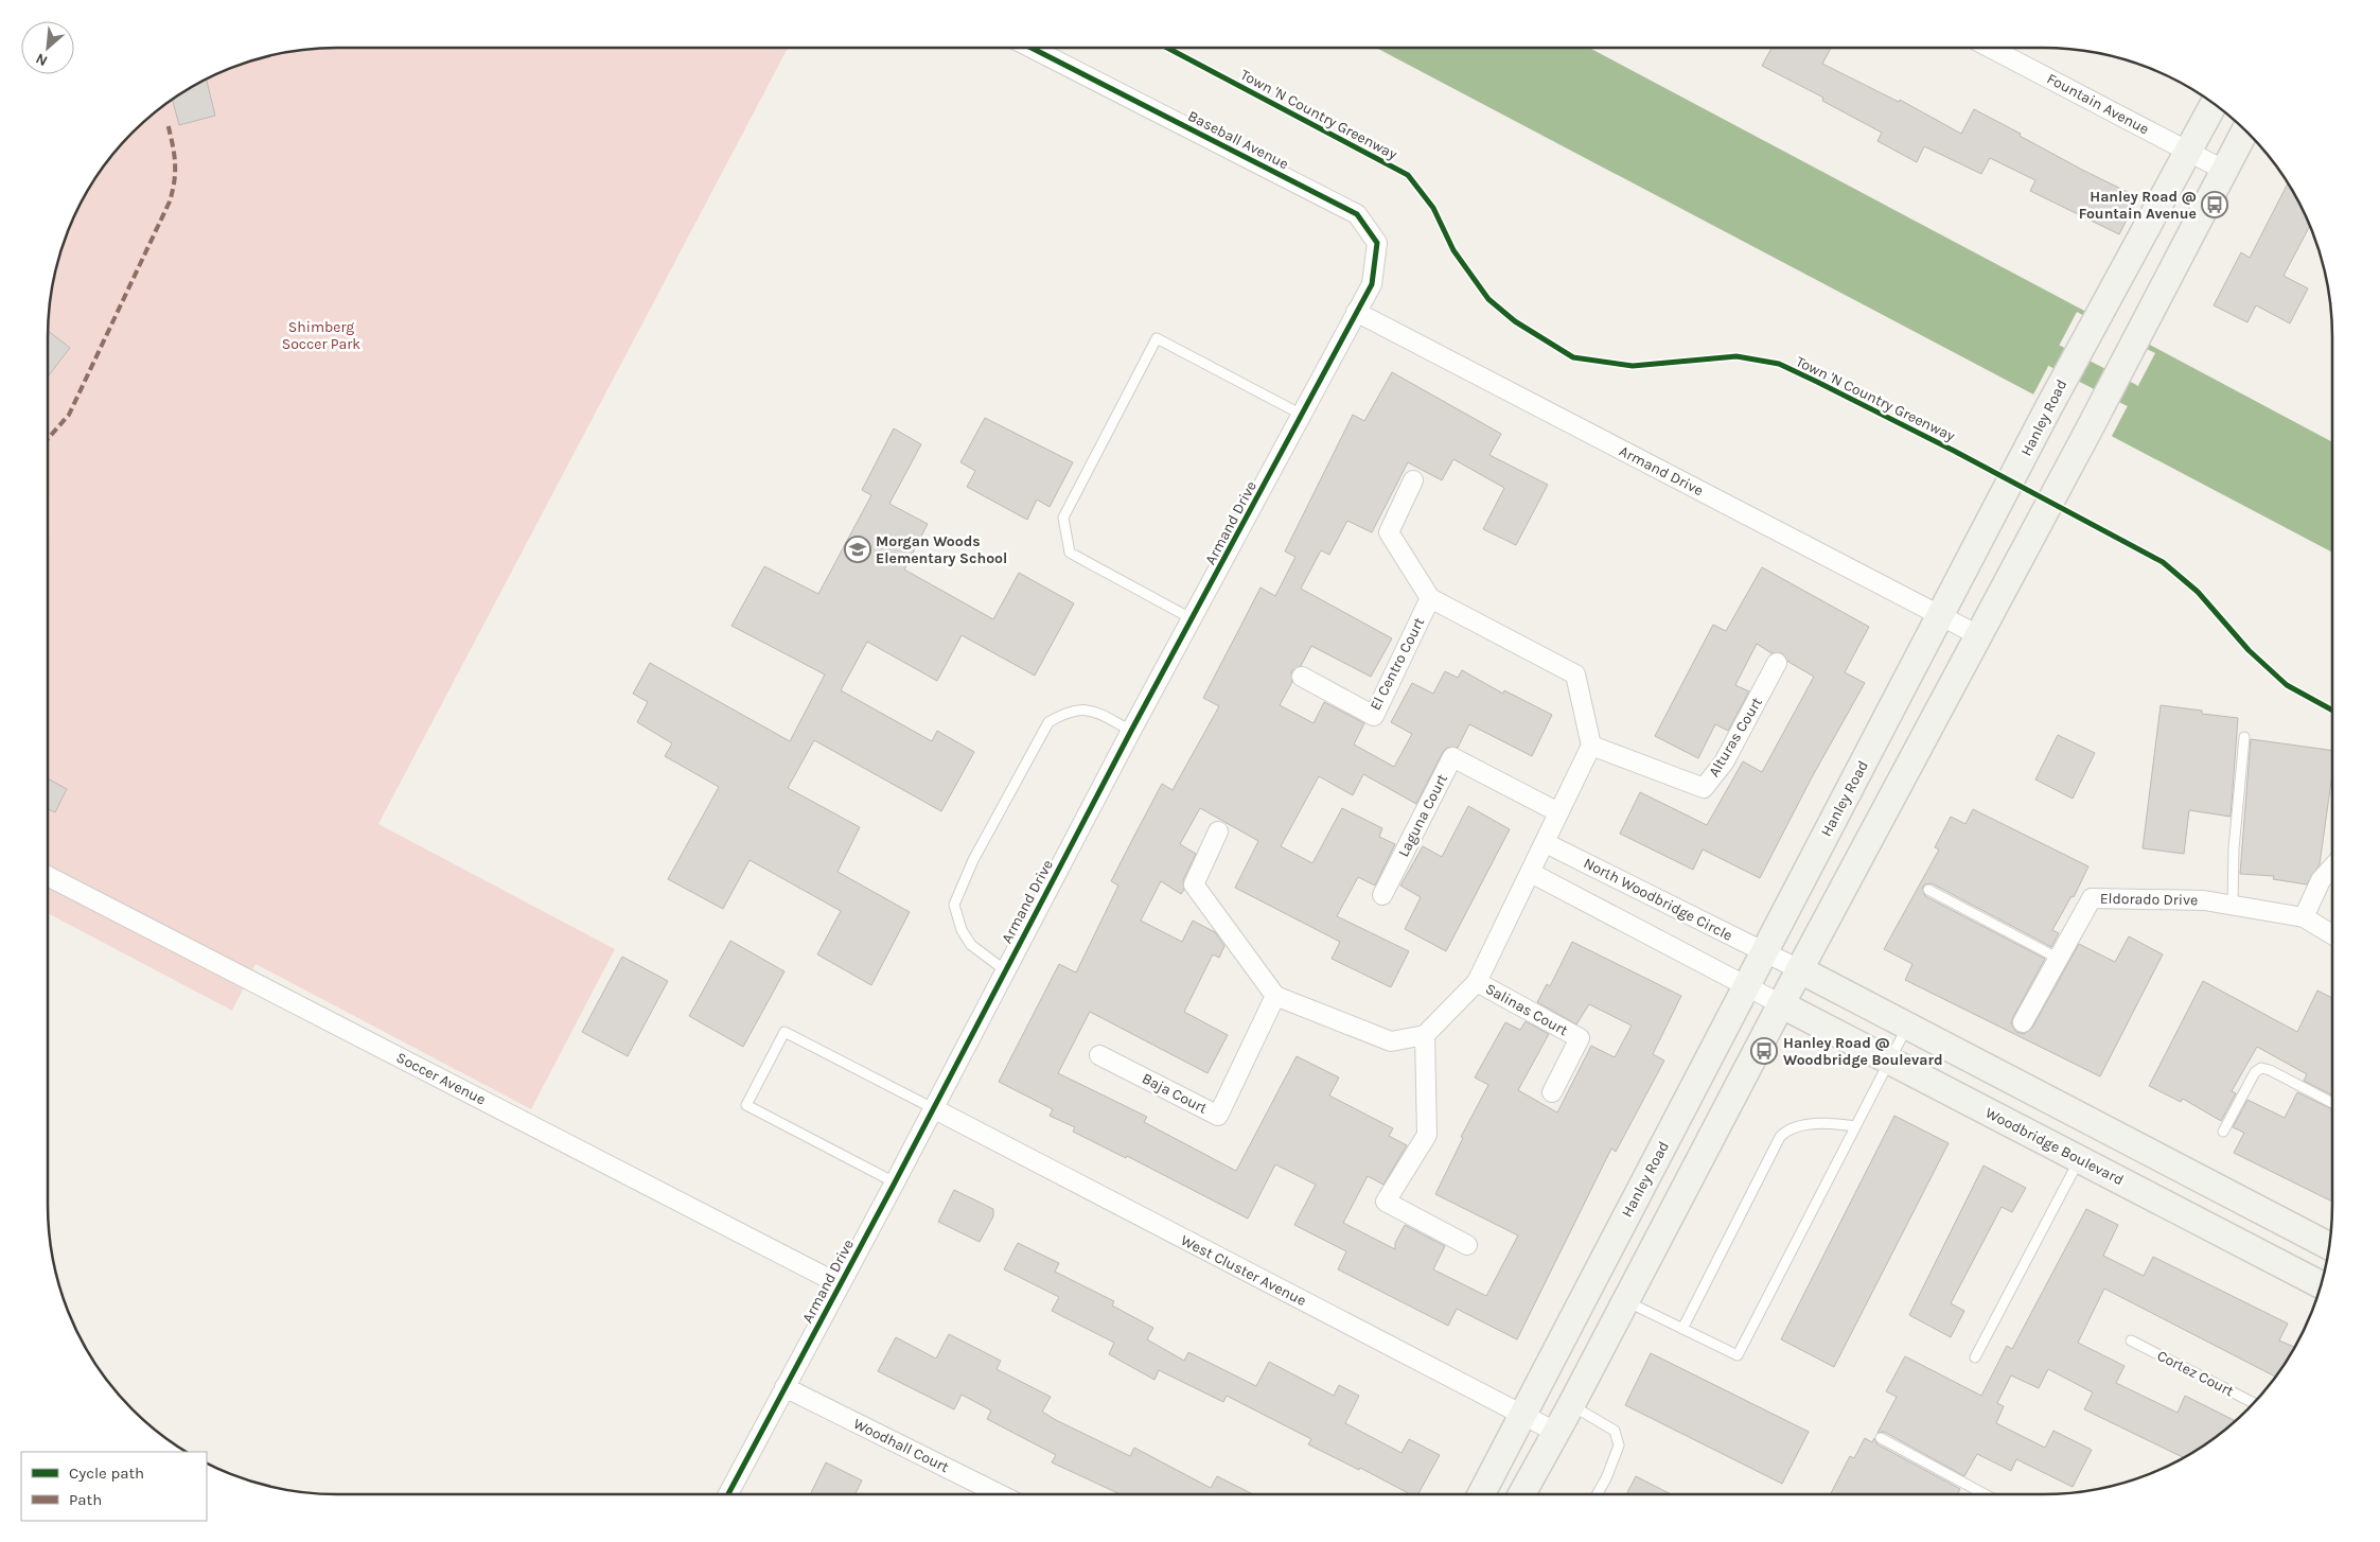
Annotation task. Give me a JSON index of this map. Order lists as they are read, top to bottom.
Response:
{
  "streets": {
    "main road": ["Hanley Road", "Woodbridge Boulevard"],
    "street": [
      "Fountain Avenue",
      "Baseball Avenue",
      "Armand Drive",
      "El Centro Court",
      "Alturas Court",
      "Laguna Court",
      "North Woodbridge Circle",
      "Eldorado Drive",
      "Salinas Court",
      "Soccer Avenue",
      "Baja Court",
      "West Cluster Avenue",
      "Woodhall Court"
    ],
    "lane": ["Cortez Court"],
    "cycle path": ["Town 'N Country Greenway"]
  },
  "crossings": [
    ["Fountain Avenue", "Hanley Road"],
    ["Baseball Avenue", "Armand Drive"],
    ["Hanley Road", "Armand Drive"],
    ["Hanley Road", "North Woodbridge Circle"],
    ["Hanley Road", "West Cluster Avenue"],
    ["Armand Drive", "Soccer Avenue"],
    ["Armand Drive", "West Cluster Avenue"],
    ["Armand Drive", "Woodhall Court"]
  ],
  "parks": ["Shimberg Soccer Park"],
  "places": {
    "bus stop": ["Hanley Road @ Fountain Avenue", "Hanley Road @ Woodbridge Boulevard"],
    "school or university": ["Morgan Woods Elementary School"]
  },
  "legend": ["Cycle path", "Path"],
  "north": "bottom left"
}
